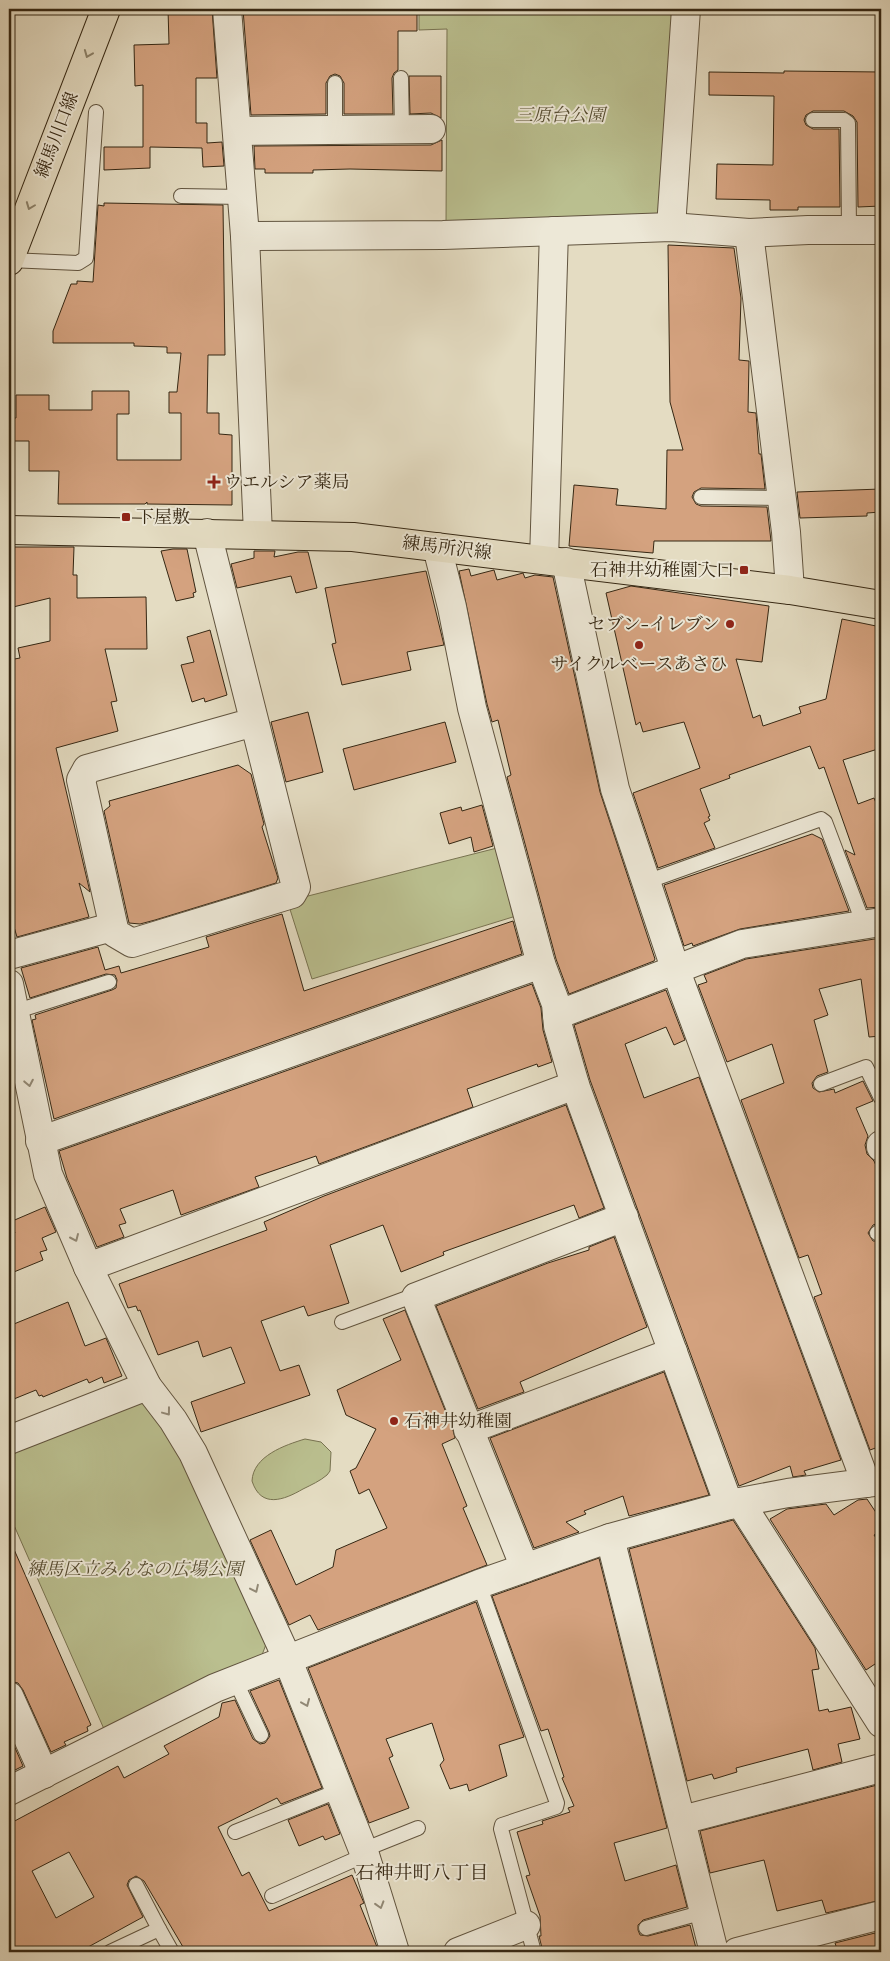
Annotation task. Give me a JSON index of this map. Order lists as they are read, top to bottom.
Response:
{
  "streets": {
    "main road": ["練馬川口線", "練馬所沢線"]
  },
  "one_way": ["練馬川口線"],
  "districts": ["石神井町八丁目"],
  "parks": ["三原台公園", "練馬区立みんなの広場公園"],
  "places": {
    "health": ["ウエルシア薬局"],
    "transit": ["下屋敷", "石神井幼稚園入口"],
    "other": ["セブン-イレブン", "サイクルベースあさひ", "石神井幼稚園"]
  }
}
